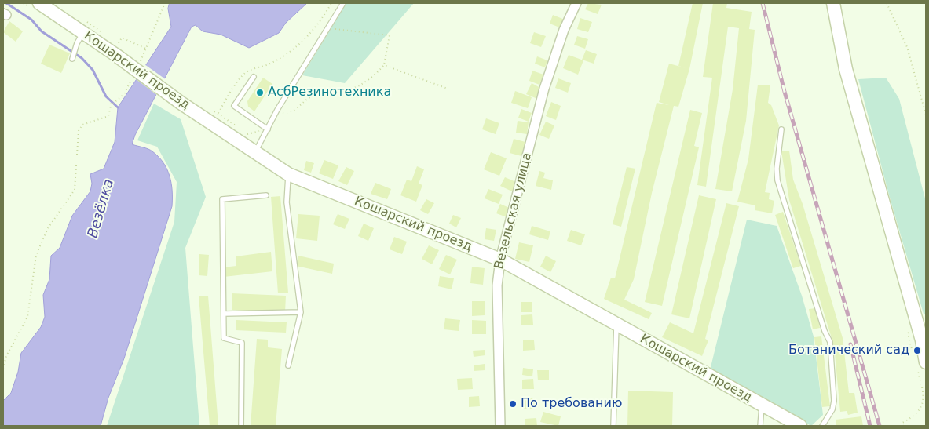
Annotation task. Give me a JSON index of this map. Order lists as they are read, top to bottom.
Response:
{
  "streets": {
    "street": ["Кошарский проезд", "Везельская улица"]
  },
  "crossings": [
    ["Кошарский проезд", "Везельская улица"]
  ],
  "water": ["Везёлка"],
  "places": ["АсбРезинотехника", "Ботанический сад", "По требованию"]
}
